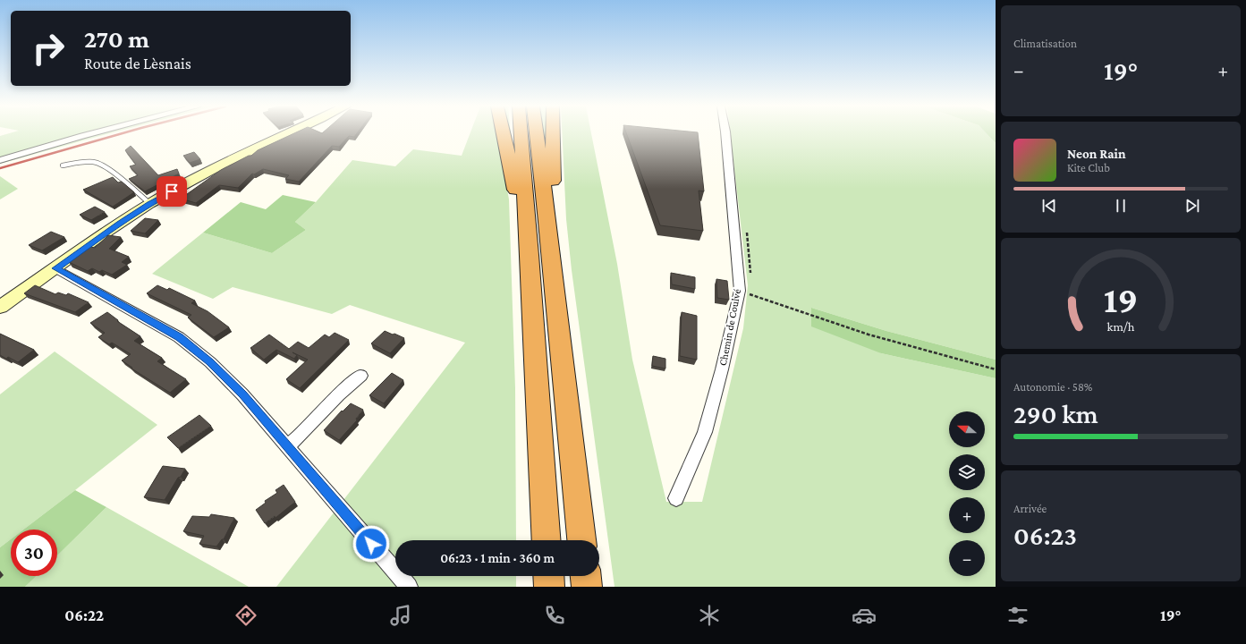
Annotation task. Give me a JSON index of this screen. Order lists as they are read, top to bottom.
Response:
{
  "streets": {
    "street": ["Chemin de Coulvé"]
  },
  "north": "left",
  "page": {
    "tile": [
      "Climatisation",
      ["Autonomie · 58%", "290 km"],
      ["Arrivée", "06:23"]
    ],
    "turn": ["270 m", "Route de Lèsnais"],
    "heat": ["−", "19°", "+"],
    "song": ["Neon Rain", "Kite Club"],
    "map_buttons": ["+", "−"],
    "limit": "30",
    "trip": "06:23 · 1 min · 360 m",
    "tabs": ["06:22", "19°"],
    "gauge": ["19", "km/h"]
  }
}
